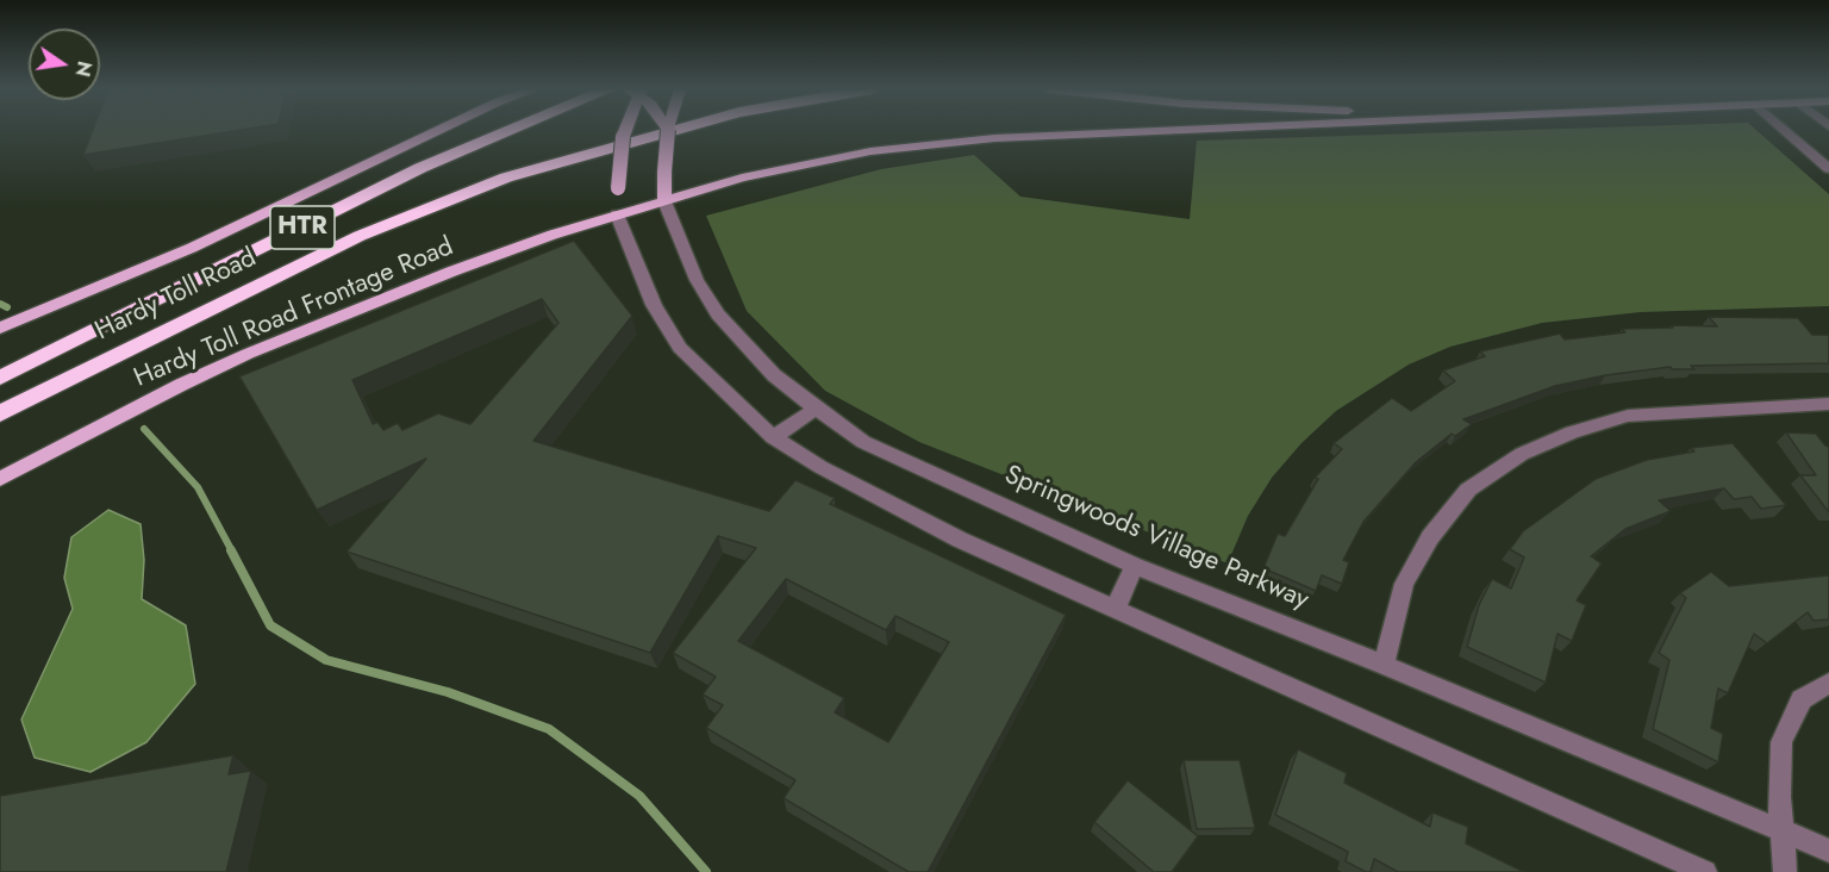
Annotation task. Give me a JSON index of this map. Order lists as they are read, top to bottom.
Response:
{
  "streets": {
    "highway": ["HTR", "Hardy Toll Road"],
    "main road": ["Hardy Toll Road Frontage Road", "Springwoods Village Parkway"]
  },
  "crossings": [
    ["Hardy Toll Road Frontage Road", "Springwoods Village Parkway"]
  ],
  "north": "right"
}
